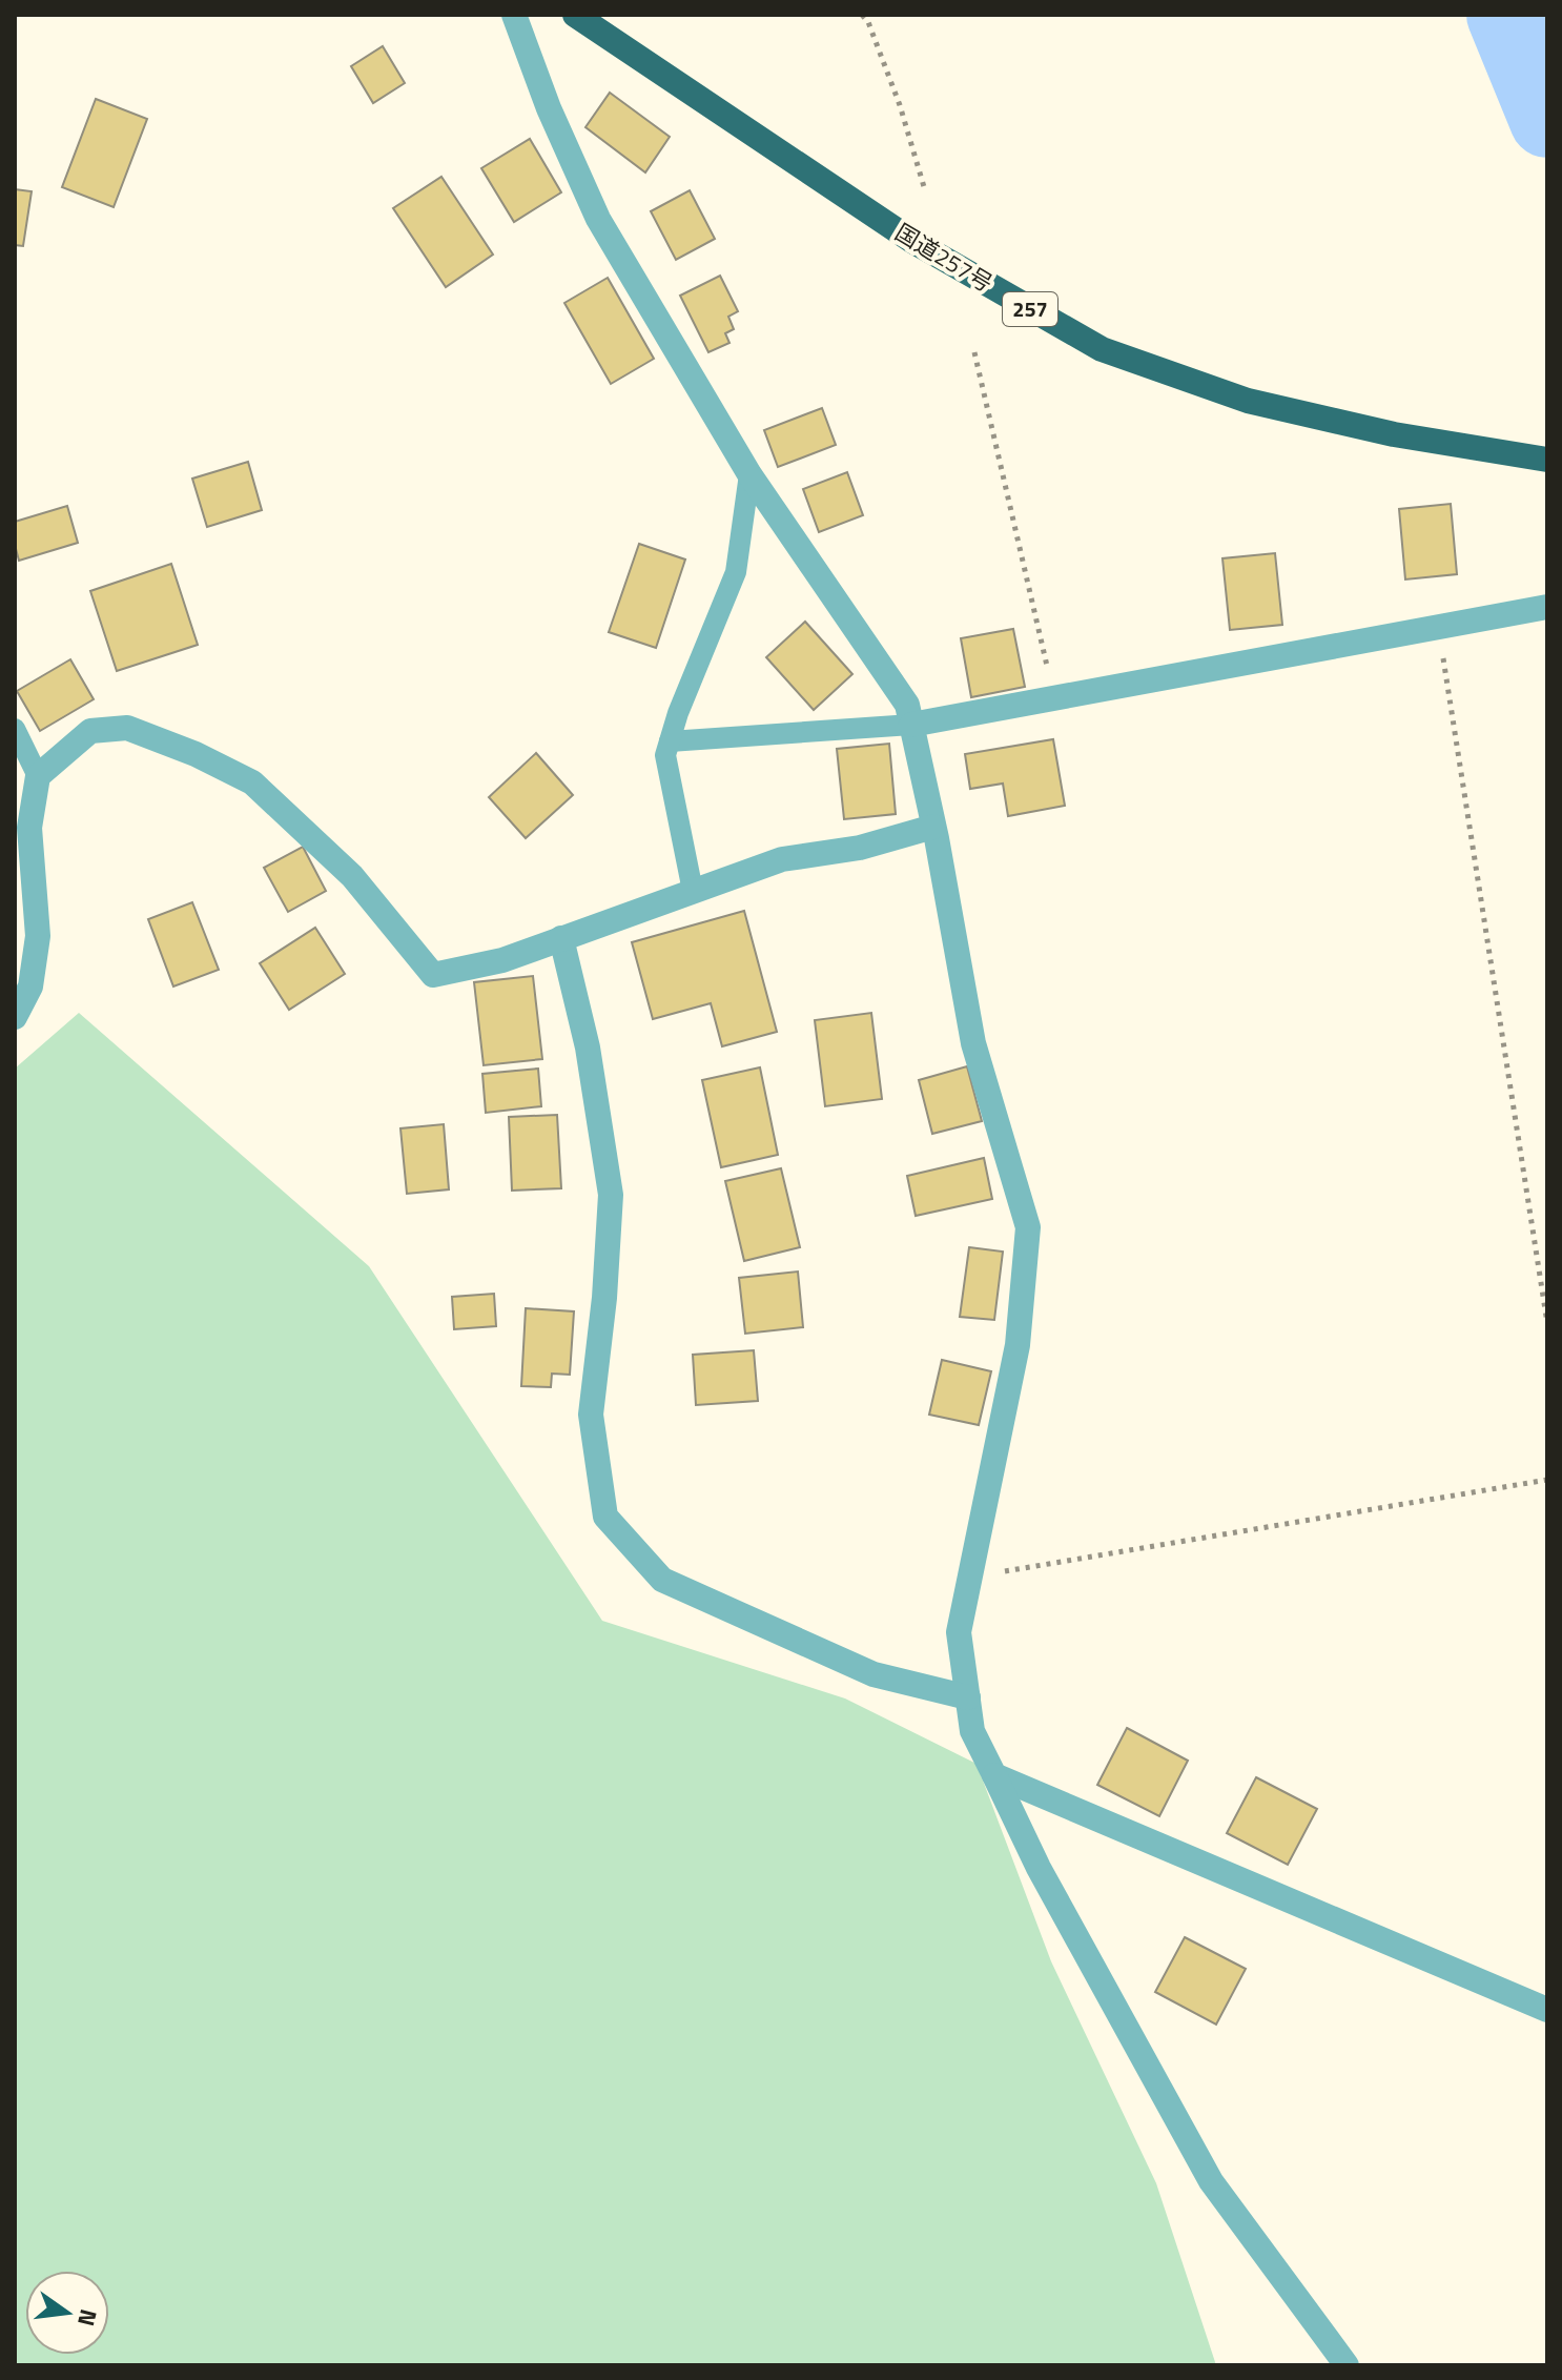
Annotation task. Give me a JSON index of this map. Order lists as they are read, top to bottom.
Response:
{
  "streets": {
    "highway": ["国道257号", "257"]
  },
  "north": "right"
}
